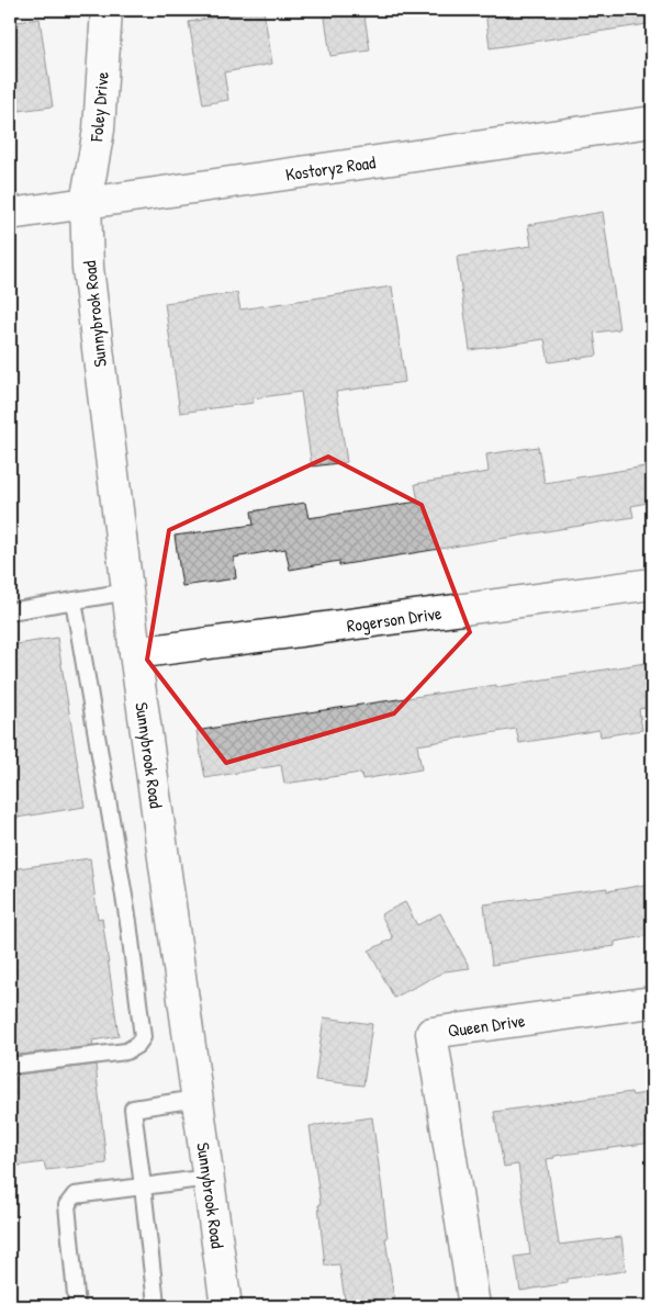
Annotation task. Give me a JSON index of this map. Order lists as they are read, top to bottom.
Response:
{
  "streets": {
    "street": [
      "Foley Drive",
      "Kostoryz Road",
      "Sunnybrook Road",
      "Rogerson Drive",
      "Queen Drive"
    ]
  },
  "crossings": [
    ["Foley Drive", "Kostoryz Road"],
    ["Foley Drive", "Sunnybrook Road"],
    ["Kostoryz Road", "Sunnybrook Road"],
    ["Sunnybrook Road", "Rogerson Drive"]
  ]
}
